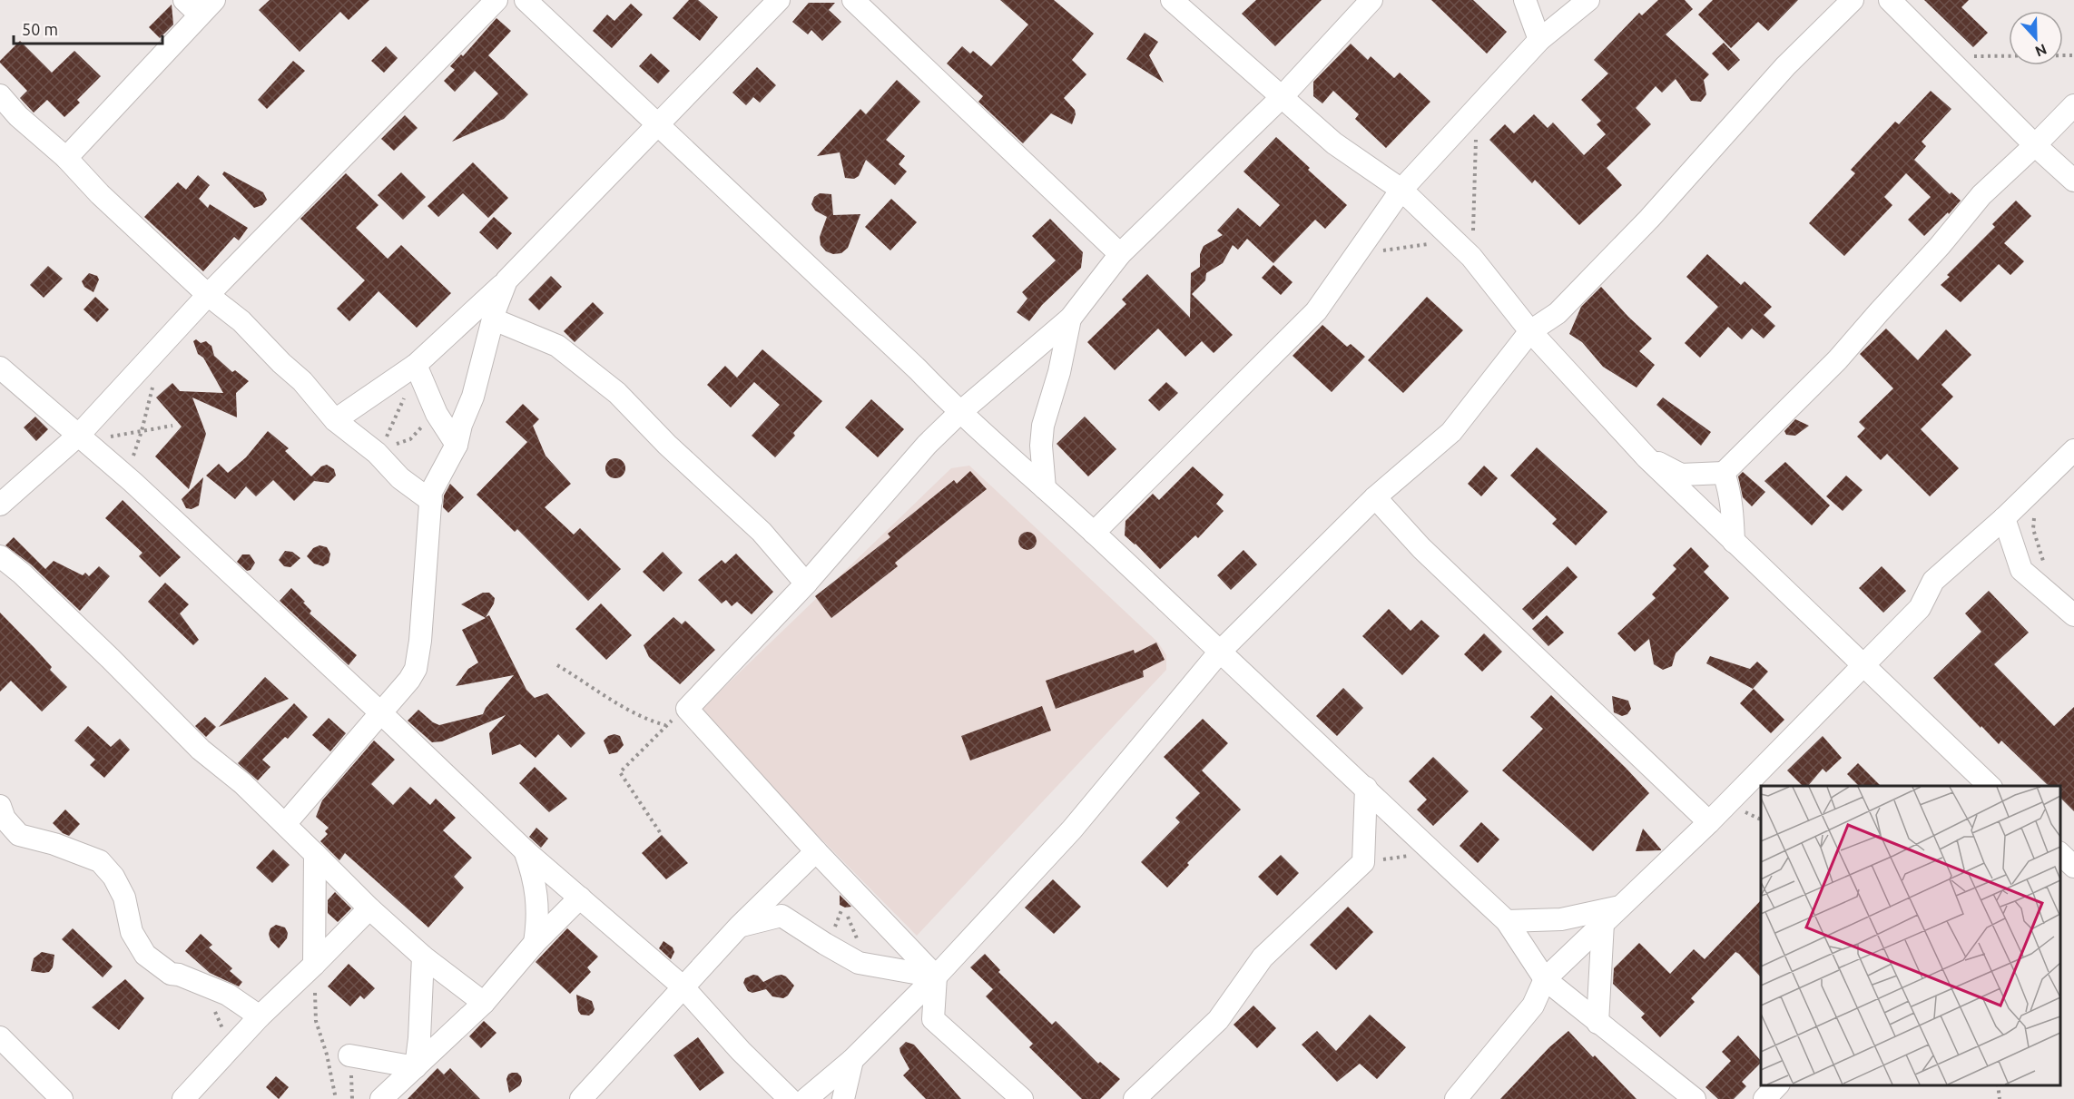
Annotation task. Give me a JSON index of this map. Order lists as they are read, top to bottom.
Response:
{
  "scale_bar": "50 m",
  "north": "bottom"
}
